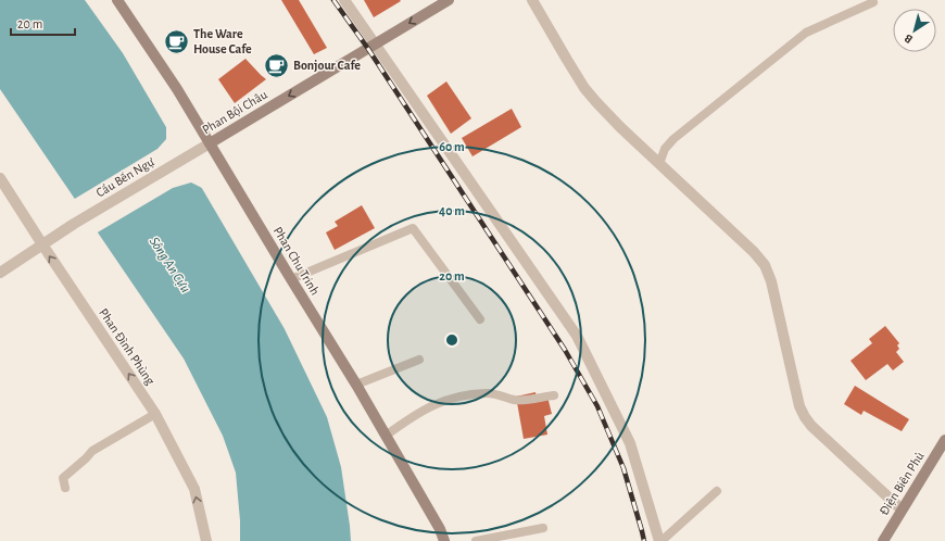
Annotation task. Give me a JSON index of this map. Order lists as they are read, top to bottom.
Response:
{
  "streets": {
    "street": [
      "Phan Bội Châu",
      "Cầu Bến Ngự",
      "Phan Chu Trinh",
      "Phan Đình Phùng",
      "Điện Biên Phủ"
    ]
  },
  "crossings": [
    ["Phan Bội Châu", "Cầu Bến Ngự"],
    ["Phan Bội Châu", "Phan Chu Trinh"],
    ["Cầu Bến Ngự", "Phan Đình Phùng"]
  ],
  "one_way": ["Phan Bội Châu", "Phan Đình Phùng"],
  "water": ["Sông An Cựu"],
  "places": {
    "cafe": ["The Ware House Cafe", "Bonjour Cafe"]
  },
  "scale_bar": "20 m",
  "north": "bottom left",
  "rings": ["60 m", "40 m", "20 m"]
}
